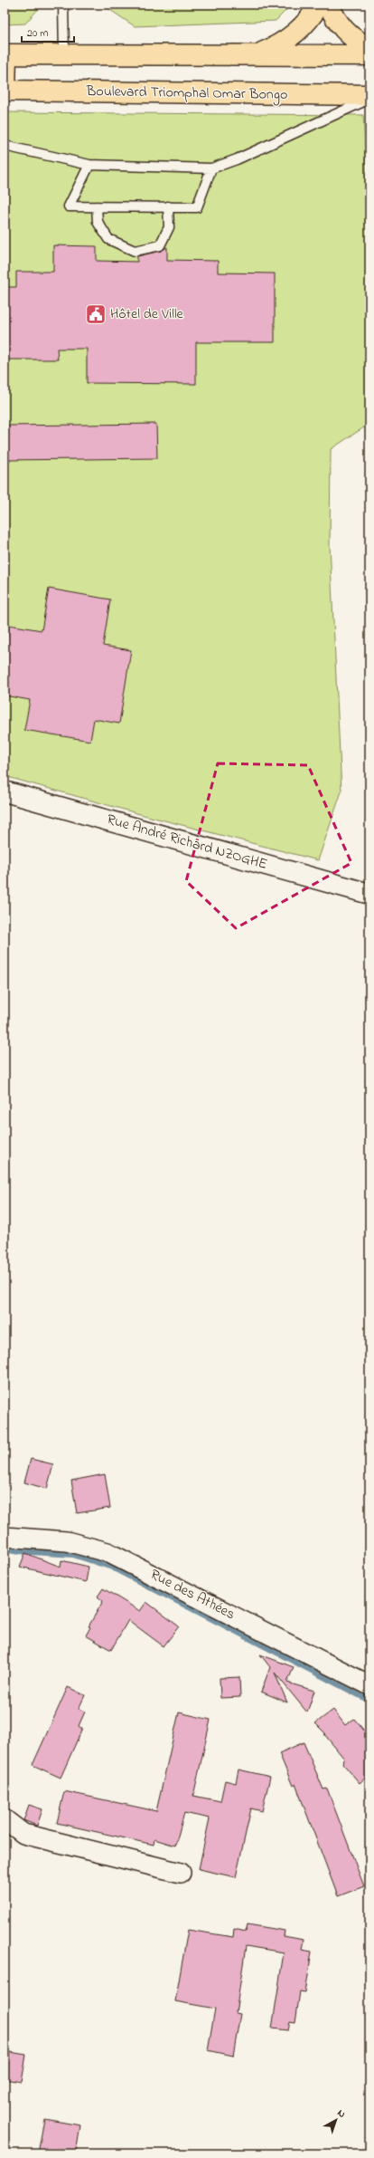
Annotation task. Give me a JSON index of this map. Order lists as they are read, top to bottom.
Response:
{
  "streets": {
    "main road": ["Boulevard Triomphal Omar Bongo"],
    "street": ["Rue André Richard NZOGHE", "Rue des Athées"]
  },
  "places": {
    "public building": ["Hôtel de Ville"]
  },
  "scale_bar": "20 m",
  "north": "top right"
}
